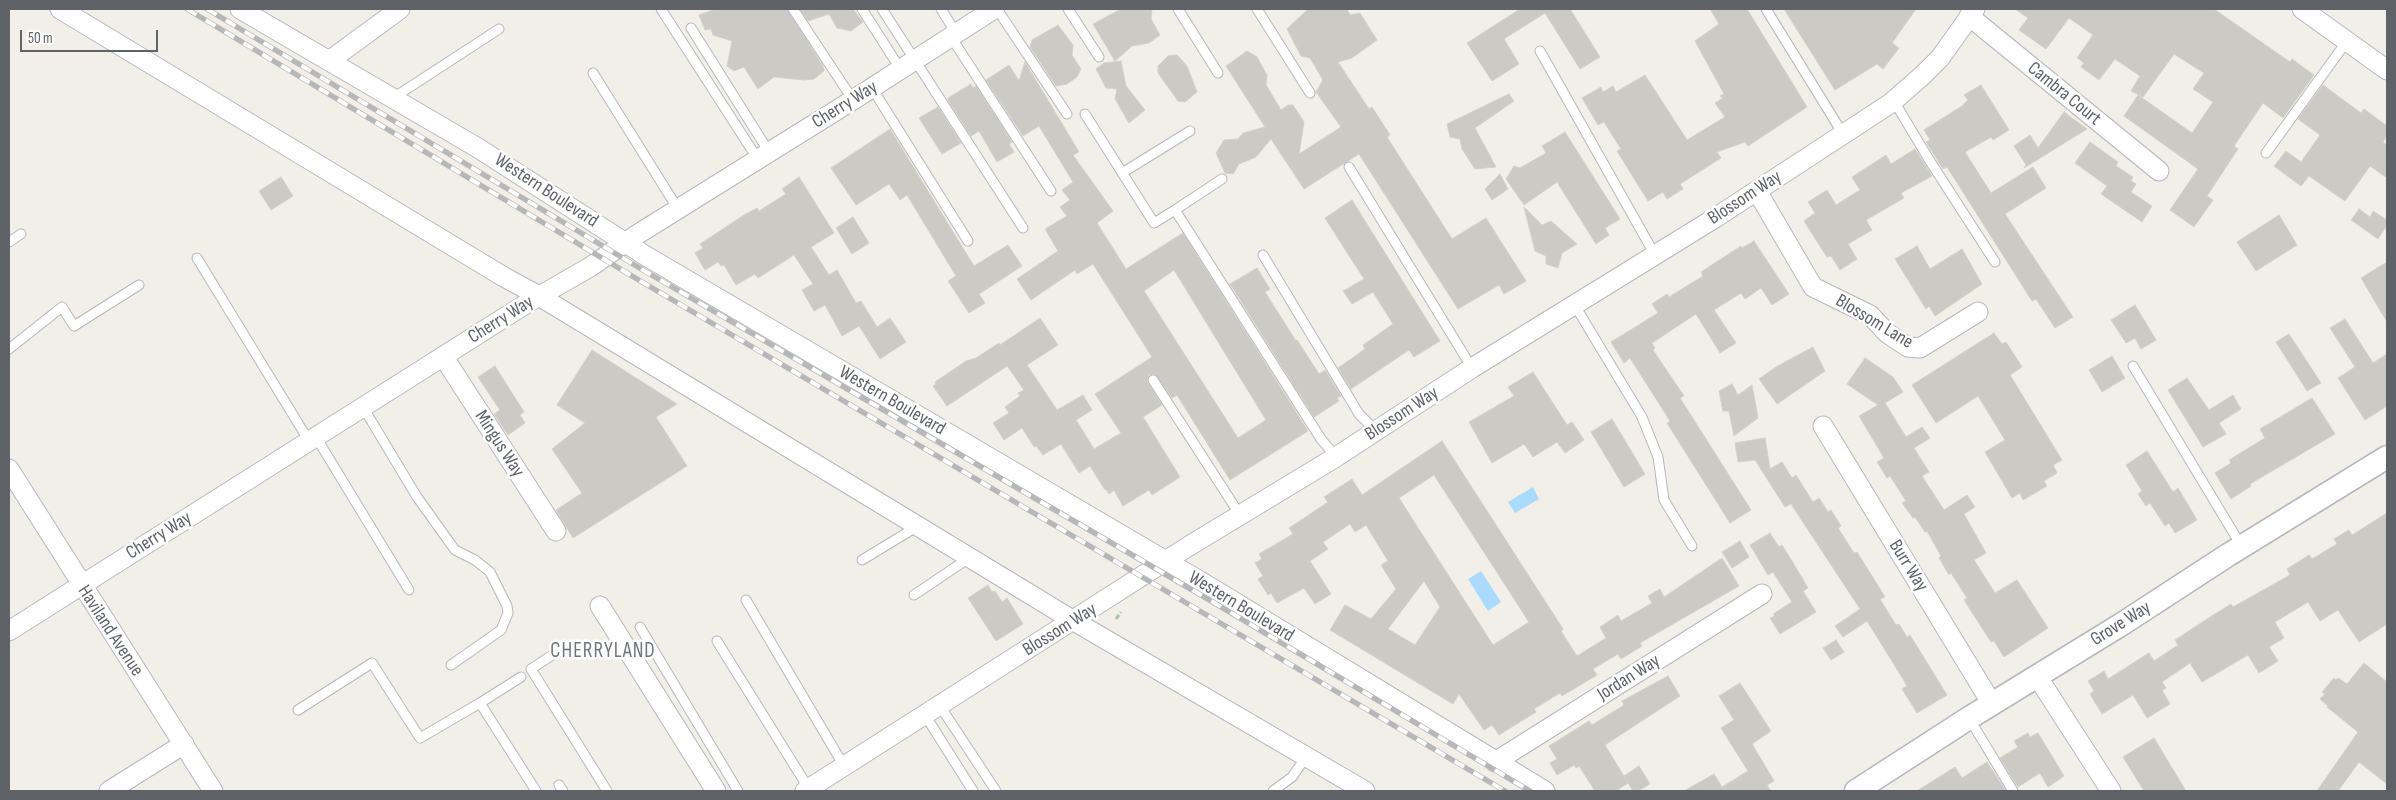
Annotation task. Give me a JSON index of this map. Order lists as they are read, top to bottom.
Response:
{
  "streets": {
    "street": [
      "Cambra Court",
      "Cherry Way",
      "Western Boulevard",
      "Blossom Way",
      "Blossom Lane",
      "Mingus Way",
      "Burr Way",
      "Grove Way",
      "Haviland Avenue",
      "Jordan Way"
    ]
  },
  "crossings": [
    ["Cambra Court", "Blossom Way"],
    ["Cherry Way", "Western Boulevard"],
    ["Cherry Way", "Mingus Way"],
    ["Cherry Way", "Haviland Avenue"],
    ["Western Boulevard", "Blossom Way"],
    ["Western Boulevard", "Jordan Way"],
    ["Blossom Way", "Blossom Lane"],
    ["Burr Way", "Grove Way"]
  ],
  "districts": ["CHERRYLAND"],
  "scale_bar": "50 m"
}
